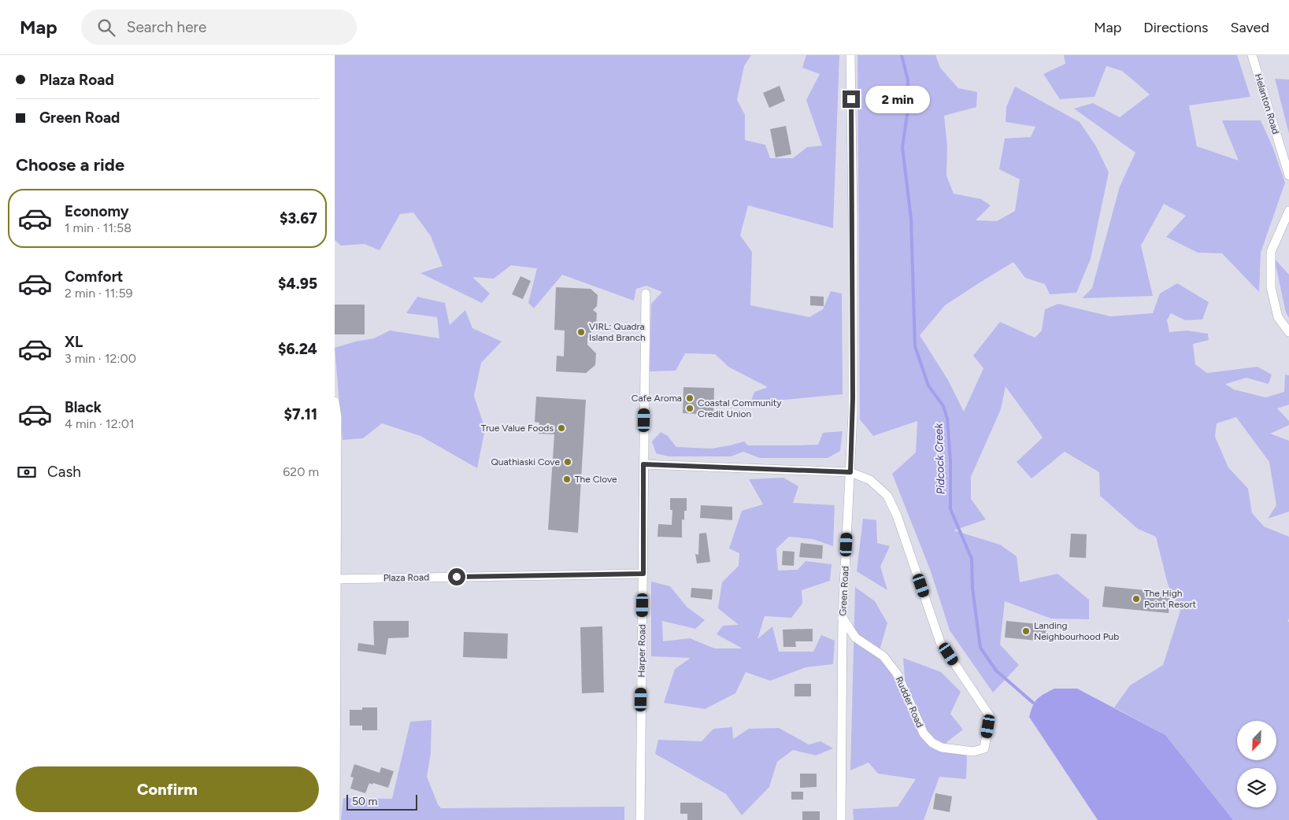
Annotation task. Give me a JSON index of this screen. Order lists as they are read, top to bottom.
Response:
{
  "streets": {
    "street": [
      "Helanton Road",
      "Plaza Road",
      "Green Road",
      "Harper Road",
      "Rudder Road"
    ]
  },
  "crossings": [
    ["Plaza Road", "Harper Road"],
    ["Green Road", "Rudder Road"]
  ],
  "water": ["Pidcock Creek"],
  "places": [
    "VIRL: Quadra Island Branch",
    "Cafe Aroma",
    "Coastal Community Credit Union",
    "True Value Foods",
    "Quathiaski Cove",
    "The Clove",
    "The High Point Resort",
    "Landing Neighbourhood Pub"
  ],
  "scale_bar": "50 m",
  "north": "bottom left",
  "page": {
    "header": "Map",
    "search": "Search here",
    "nav": ["Map", "Directions", "Saved"],
    "banner": ["Plaza Road", "Green Road"],
    "bubble": "2 min",
    "heading": "Choose a ride",
    "list": [
      {
        "name": "Economy",
        "note": "1 min · 11:58",
        "value": "$3.67"
      },
      {
        "name": "Comfort",
        "note": "2 min · 11:59",
        "value": "$4.95"
      },
      {
        "name": "XL",
        "note": "3 min · 12:00",
        "value": "$6.24"
      },
      {
        "name": "Black",
        "note": "4 min · 12:01",
        "value": "$7.11"
      }
    ],
    "pay": ["Cash", "620 m"],
    "buttons": "Confirm",
    "scale": "50 m"
  }
}
